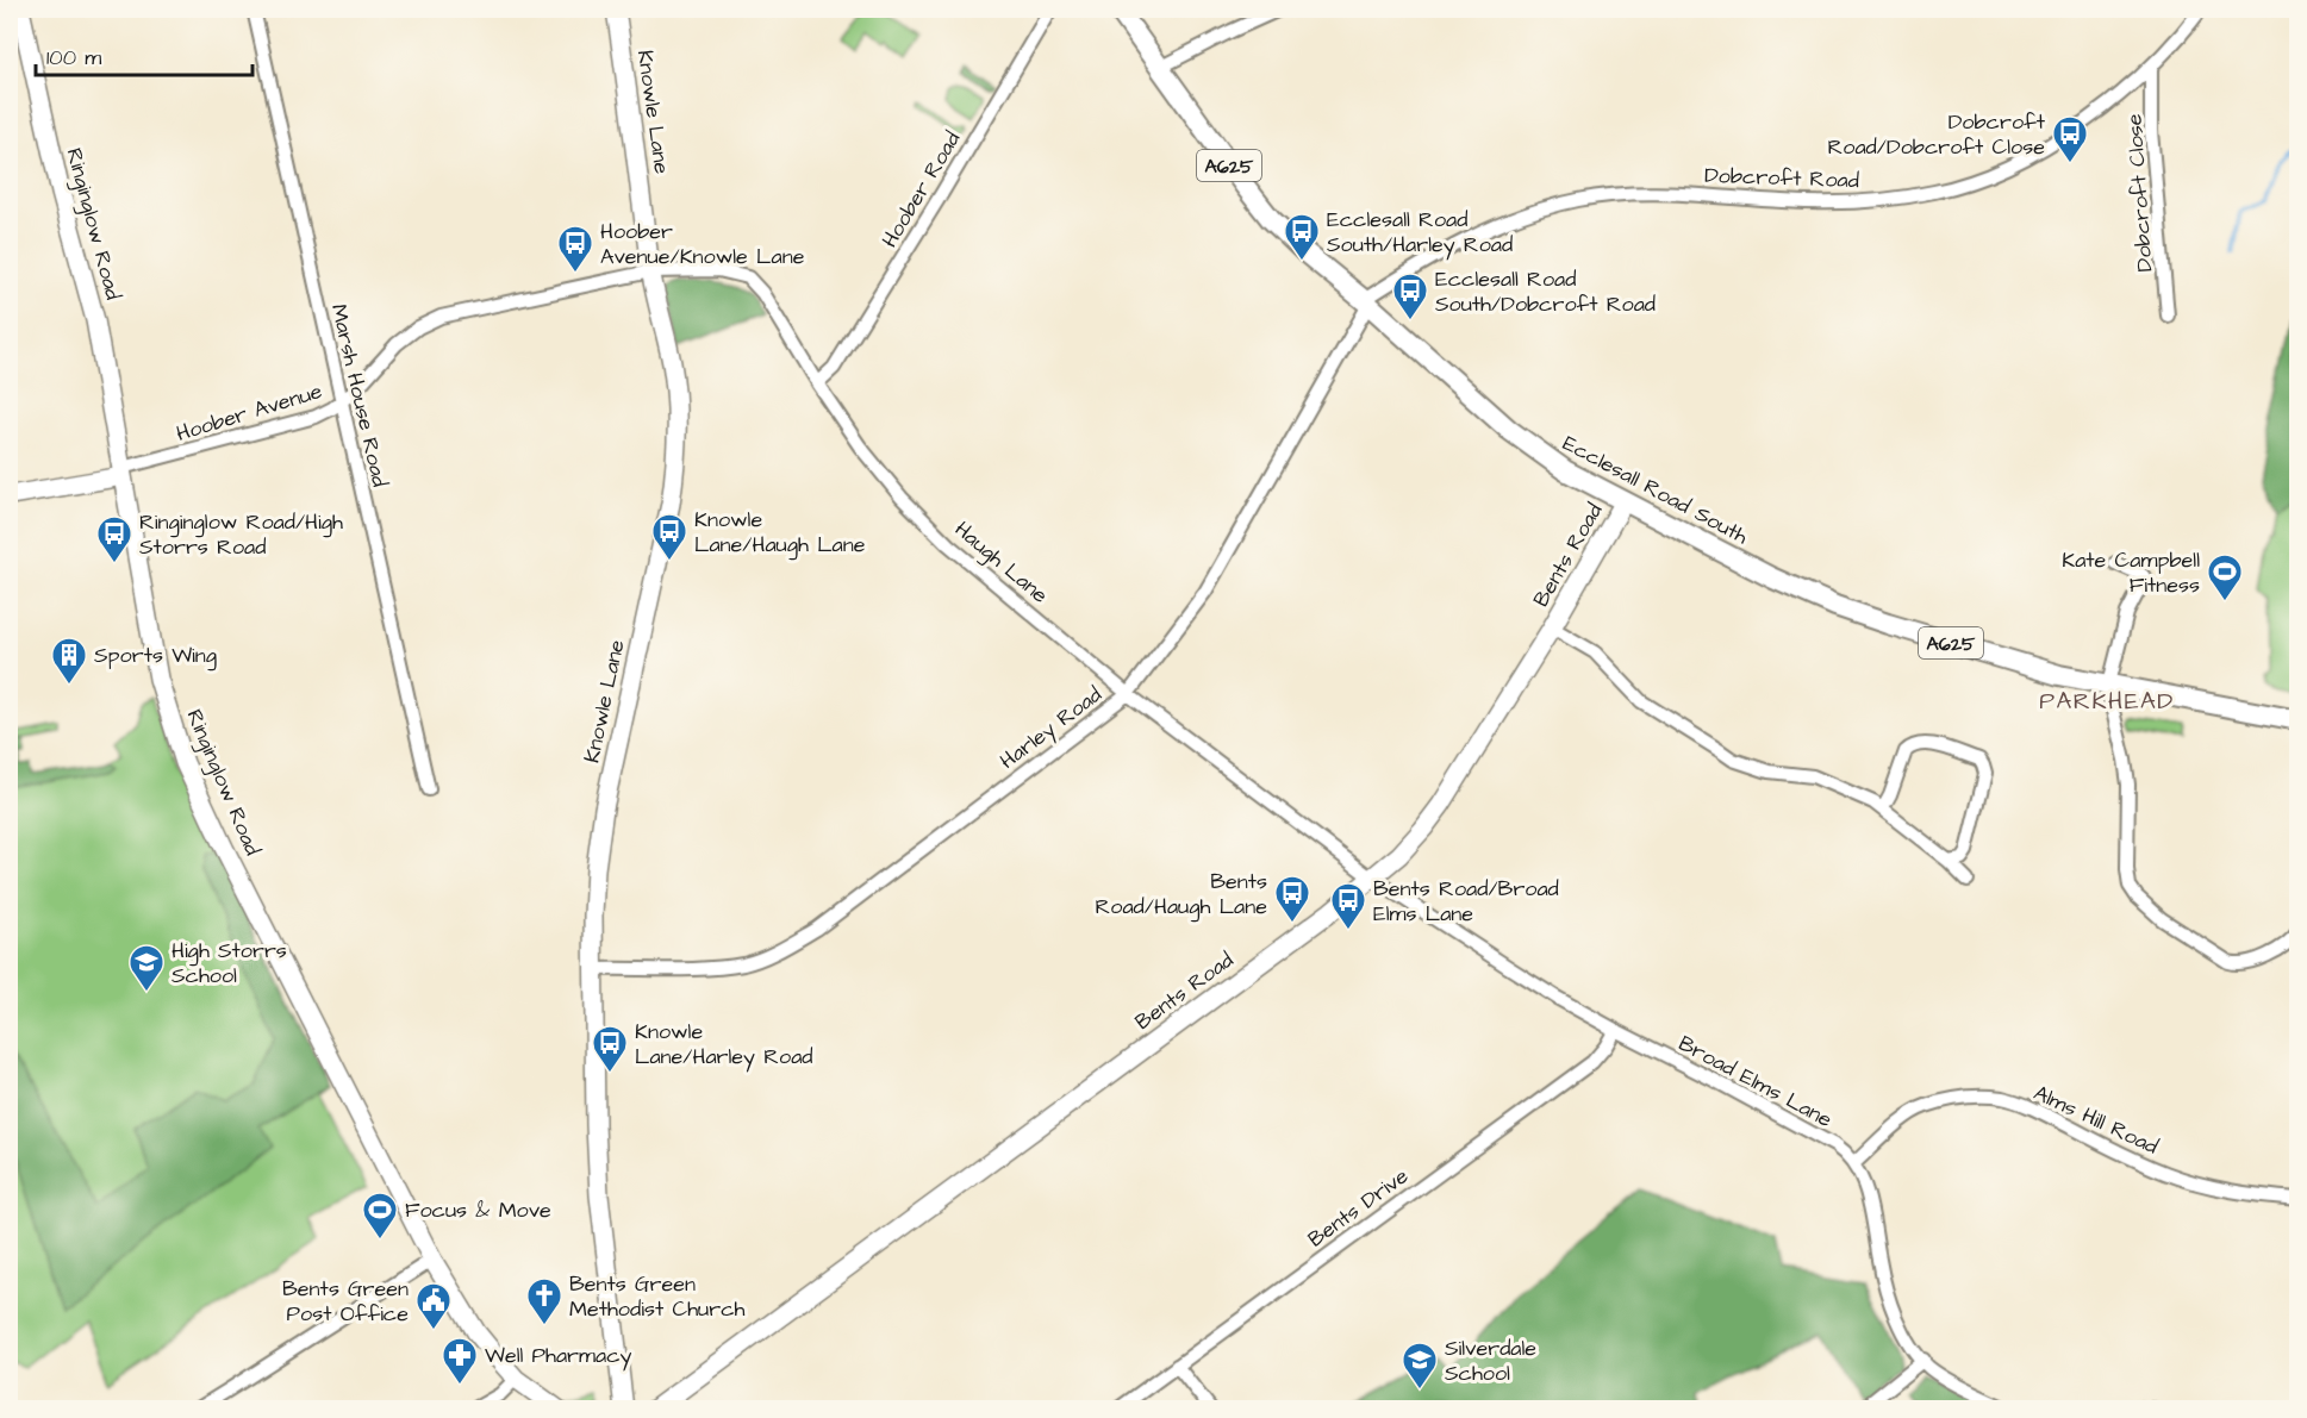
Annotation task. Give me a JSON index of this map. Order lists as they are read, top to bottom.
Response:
{
  "streets": {
    "main road": ["A625", "Ecclesall Road South"],
    "street": [
      "Knowle Lane",
      "Dobcroft Road",
      "Hoober Road",
      "Dobcroft Close",
      "Ringinglow Road",
      "Marsh House Road",
      "Hoober Avenue",
      "Bents Road",
      "Haugh Lane",
      "Harley Road",
      "Broad Elms Lane",
      "Alms Hill Road",
      "Bents Drive"
    ]
  },
  "crossings": [
    ["Knowle Lane", "Hoober Avenue"],
    ["Knowle Lane", "Haugh Lane"],
    ["Knowle Lane", "Harley Road"],
    ["Dobcroft Road", "Dobcroft Close"],
    ["Dobcroft Road", "Ecclesall Road South"],
    ["Dobcroft Road", "Harley Road"],
    ["Hoober Road", "Haugh Lane"],
    ["Ringinglow Road", "Hoober Avenue"],
    ["Marsh House Road", "Hoober Avenue"],
    ["Hoober Avenue", "Haugh Lane"],
    ["Ecclesall Road South", "Bents Road"],
    ["Ecclesall Road South", "Harley Road"],
    ["Bents Road", "Haugh Lane"],
    ["Bents Road", "Broad Elms Lane"],
    ["Haugh Lane", "Harley Road"],
    ["Haugh Lane", "Broad Elms Lane"],
    ["Broad Elms Lane", "Alms Hill Road"],
    ["Broad Elms Lane", "Bents Drive"]
  ],
  "districts": ["PARKHEAD"],
  "places": {
    "bus stop": [
      "Dobcroft Road/Dobcroft Close",
      "Ecclesall Road South/Harley Road",
      "Hoober Avenue/Knowle Lane",
      "Ecclesall Road South/Dobcroft Road",
      "Knowle Lane/Haugh Lane",
      "Ringinglow Road/High Storrs Road",
      "Bents Road/Haugh Lane",
      "Bents Road/Broad Elms Lane",
      "Knowle Lane/Harley Road"
    ],
    "sports": ["Kate Campbell Fitness", "Focus & Move"],
    "building": ["Sports Wing"],
    "school or university": ["High Storrs School", "Silverdale School"],
    "church": ["Bents Green Methodist Church"],
    "public building": ["Bents Green Post Office"],
    "pharmacy": ["Well Pharmacy"]
  },
  "scale_bar": "100 m"
}
